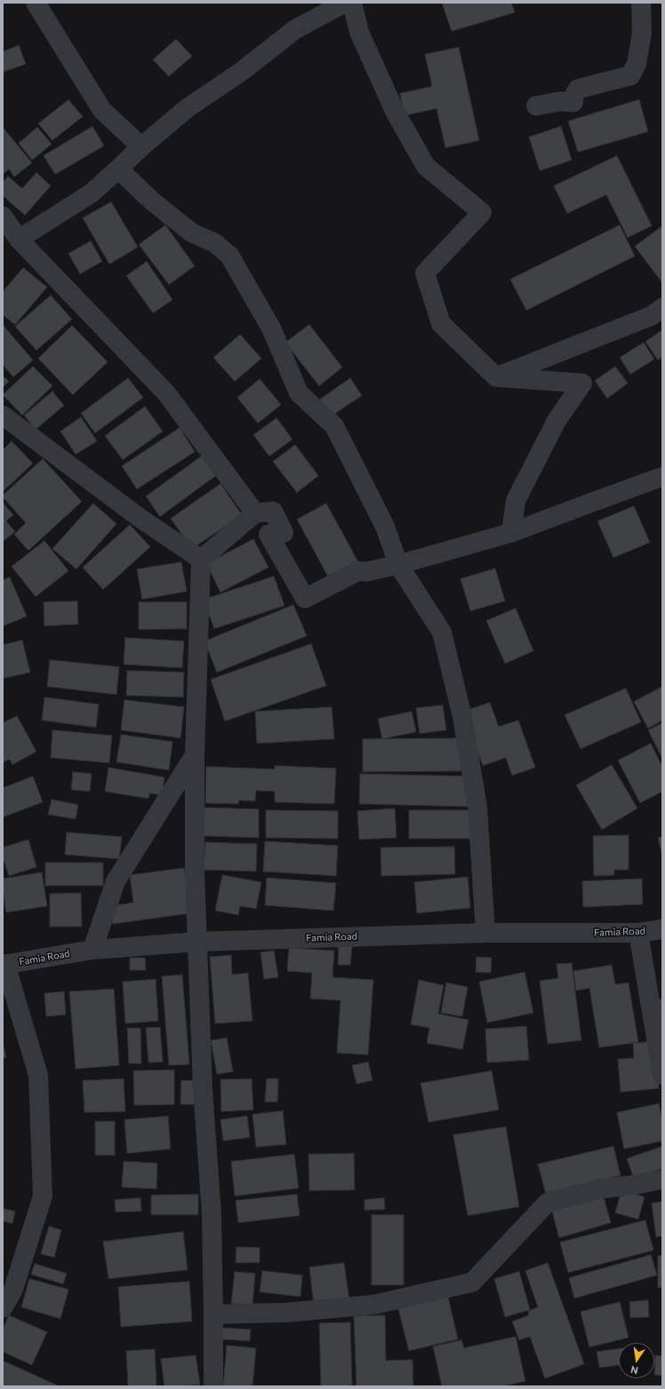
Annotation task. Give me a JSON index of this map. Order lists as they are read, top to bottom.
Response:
{
  "streets": {
    "street": ["Famia Road"]
  },
  "north": "bottom"
}
